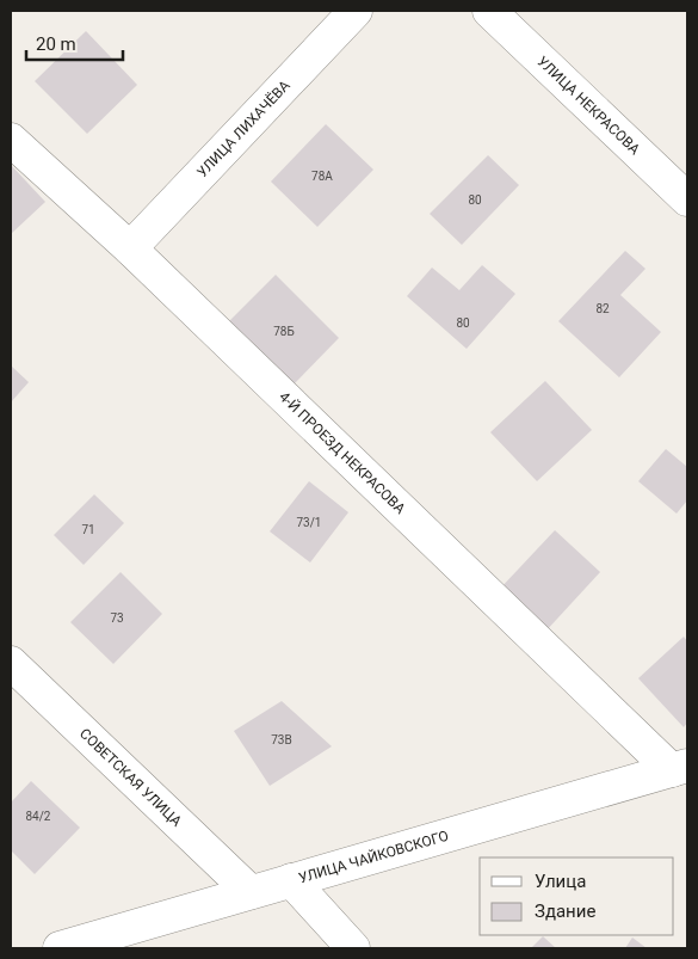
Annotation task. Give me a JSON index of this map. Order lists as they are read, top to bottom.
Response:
{
  "streets": {
    "street": [
      "УЛИЦА НЕКРАСОВА",
      "УЛИЦА ЛИХАЧЁВА",
      "4-Й ПРОЕЗД НЕКРАСОВА",
      "СОВЕТСКАЯ УЛИЦА",
      "УЛИЦА ЧАЙКОВСКОГО"
    ]
  },
  "crossings": [
    ["УЛИЦА ЛИХАЧЁВА", "4-Й ПРОЕЗД НЕКРАСОВА"],
    ["4-Й ПРОЕЗД НЕКРАСОВА", "УЛИЦА ЧАЙКОВСКОГО"],
    ["СОВЕТСКАЯ УЛИЦА", "УЛИЦА ЧАЙКОВСКОГО"]
  ],
  "house_numbers": [
    "78А",
    "80",
    "82",
    "80",
    "78Б",
    "73/1",
    "71",
    "73",
    "73В",
    "84/2"
  ],
  "legend": ["Улица", "Здание"],
  "scale_bar": "20 m"
}
